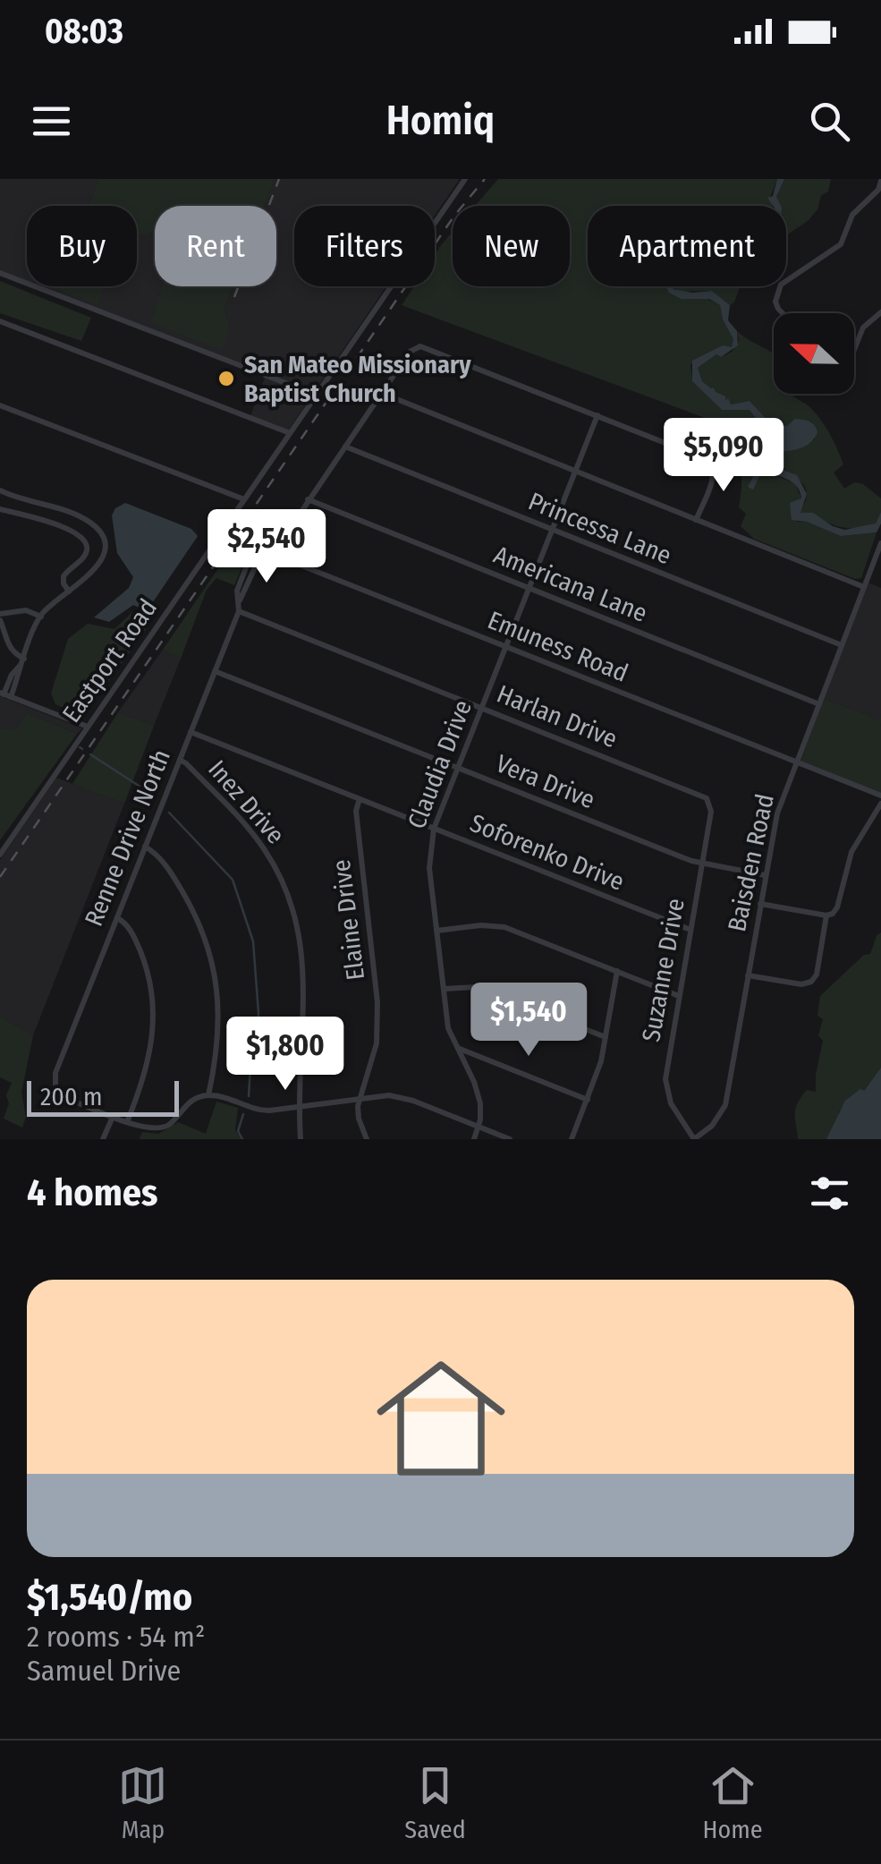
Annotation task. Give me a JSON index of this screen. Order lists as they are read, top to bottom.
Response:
{
  "streets": {
    "street": [
      "Princessa Lane",
      "Americana Lane",
      "Emuness Road",
      "Eastport Road",
      "Harlan Drive",
      "Claudia Drive",
      "Vera Drive",
      "Inez Drive",
      "Renne Drive North",
      "Soforenko Drive",
      "Baisden Road",
      "Elaine Drive",
      "Suzanne Drive"
    ]
  },
  "crossings": [
    ["Princessa Lane", "Claudia Drive"],
    ["Princessa Lane", "Baisden Road"],
    ["Americana Lane", "Claudia Drive"],
    ["Americana Lane", "Baisden Road"],
    ["Emuness Road", "Eastport Road"],
    ["Emuness Road", "Claudia Drive"],
    ["Emuness Road", "Renne Drive North"],
    ["Emuness Road", "Baisden Road"],
    ["Harlan Drive", "Claudia Drive"],
    ["Harlan Drive", "Renne Drive North"],
    ["Harlan Drive", "Suzanne Drive"],
    ["Claudia Drive", "Vera Drive"],
    ["Claudia Drive", "Soforenko Drive"],
    ["Vera Drive", "Renne Drive North"],
    ["Vera Drive", "Baisden Road"],
    ["Vera Drive", "Suzanne Drive"],
    ["Inez Drive", "Renne Drive North"],
    ["Renne Drive North", "Soforenko Drive"],
    ["Soforenko Drive", "Elaine Drive"],
    ["Soforenko Drive", "Suzanne Drive"],
    ["Baisden Road", "Suzanne Drive"]
  ],
  "places": ["San Mateo Missionary Baptist Church"],
  "scale_bar": "200 m",
  "north": "left",
  "page": {
    "status": "08:03",
    "header": "Homiq",
    "chip": [
      "Buy",
      "Rent",
      "Filters",
      "New",
      "Apartment"
    ],
    "price": [
      "$5,090",
      "$2,540",
      "$1,540",
      "$1,800"
    ],
    "scale": "200 m",
    "heading": "4 homes",
    "list": [
      {
        "name": "$1,540/mo",
        "note": "2 rooms · 54 m² · Samuel Drive"
      }
    ],
    "tabs": ["Map", "Saved", "Home"]
  }
}
